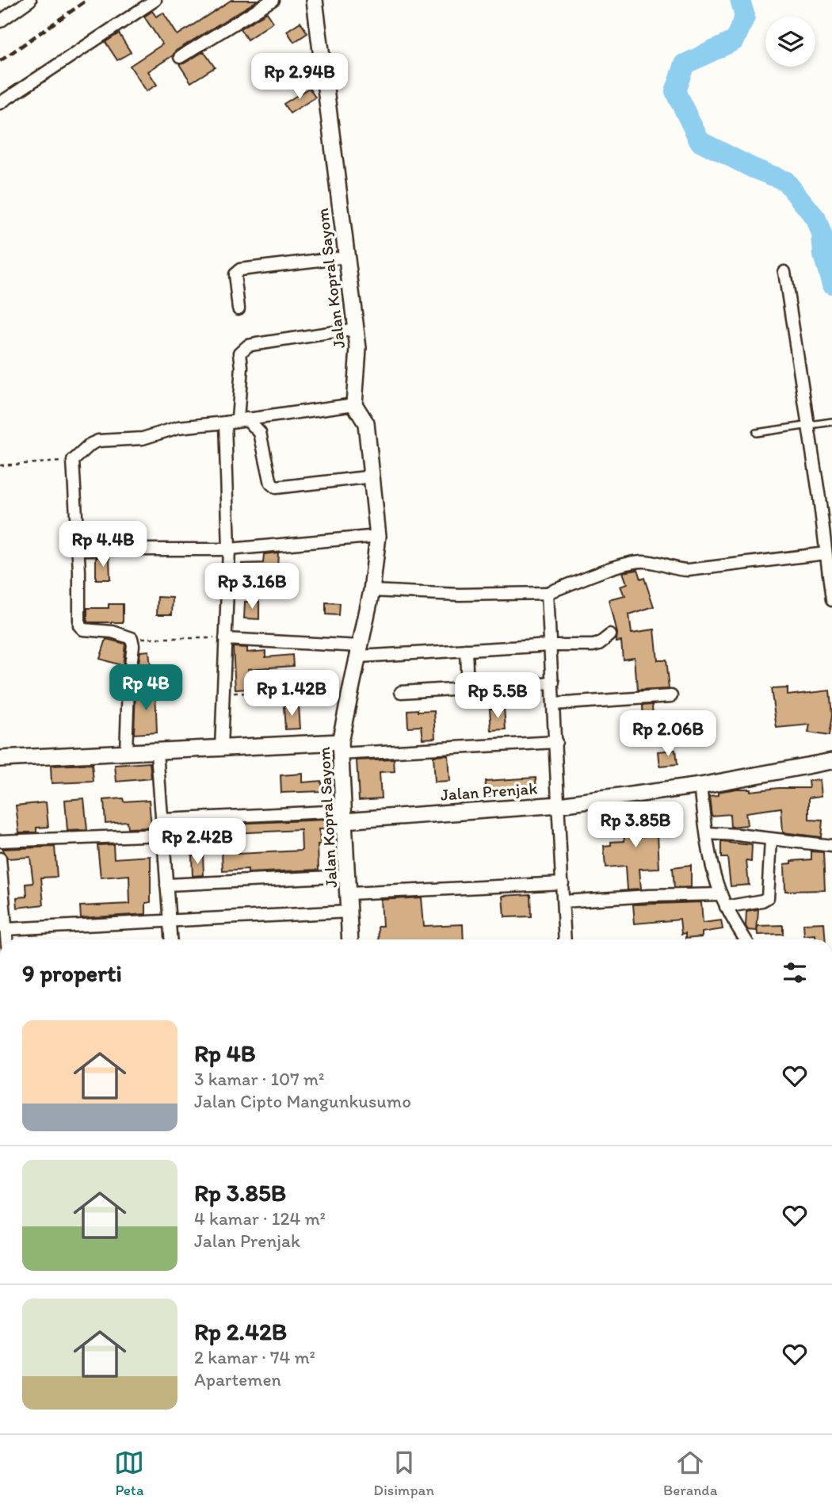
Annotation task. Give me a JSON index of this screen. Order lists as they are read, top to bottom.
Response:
{
  "streets": {
    "street": ["Jalan Kopral Sayom", "Jalan Prenjak"]
  },
  "crossings": [
    ["Jalan Kopral Sayom", "Jalan Prenjak"]
  ],
  "page": {
    "price": [
      "Rp 2.94B",
      "Rp 4.4B",
      "Rp 3.16B",
      "Rp 4B",
      "Rp 1.42B",
      "Rp 5.5B",
      "Rp 2.06B",
      "Rp 3.85B",
      "Rp 2.42B"
    ],
    "heading": "9 properti",
    "list": [
      {
        "name": "Rp 4B",
        "note": "3 kamar · 107 m² · Jalan Cipto Mangunkusumo"
      },
      {
        "name": "Rp 3.85B",
        "note": "4 kamar · 124 m² · Jalan Prenjak"
      },
      {
        "name": "Rp 2.42B",
        "note": "2 kamar · 74 m² · Apartemen"
      }
    ],
    "tabs": ["Peta", "Disimpan", "Beranda"]
  }
}
